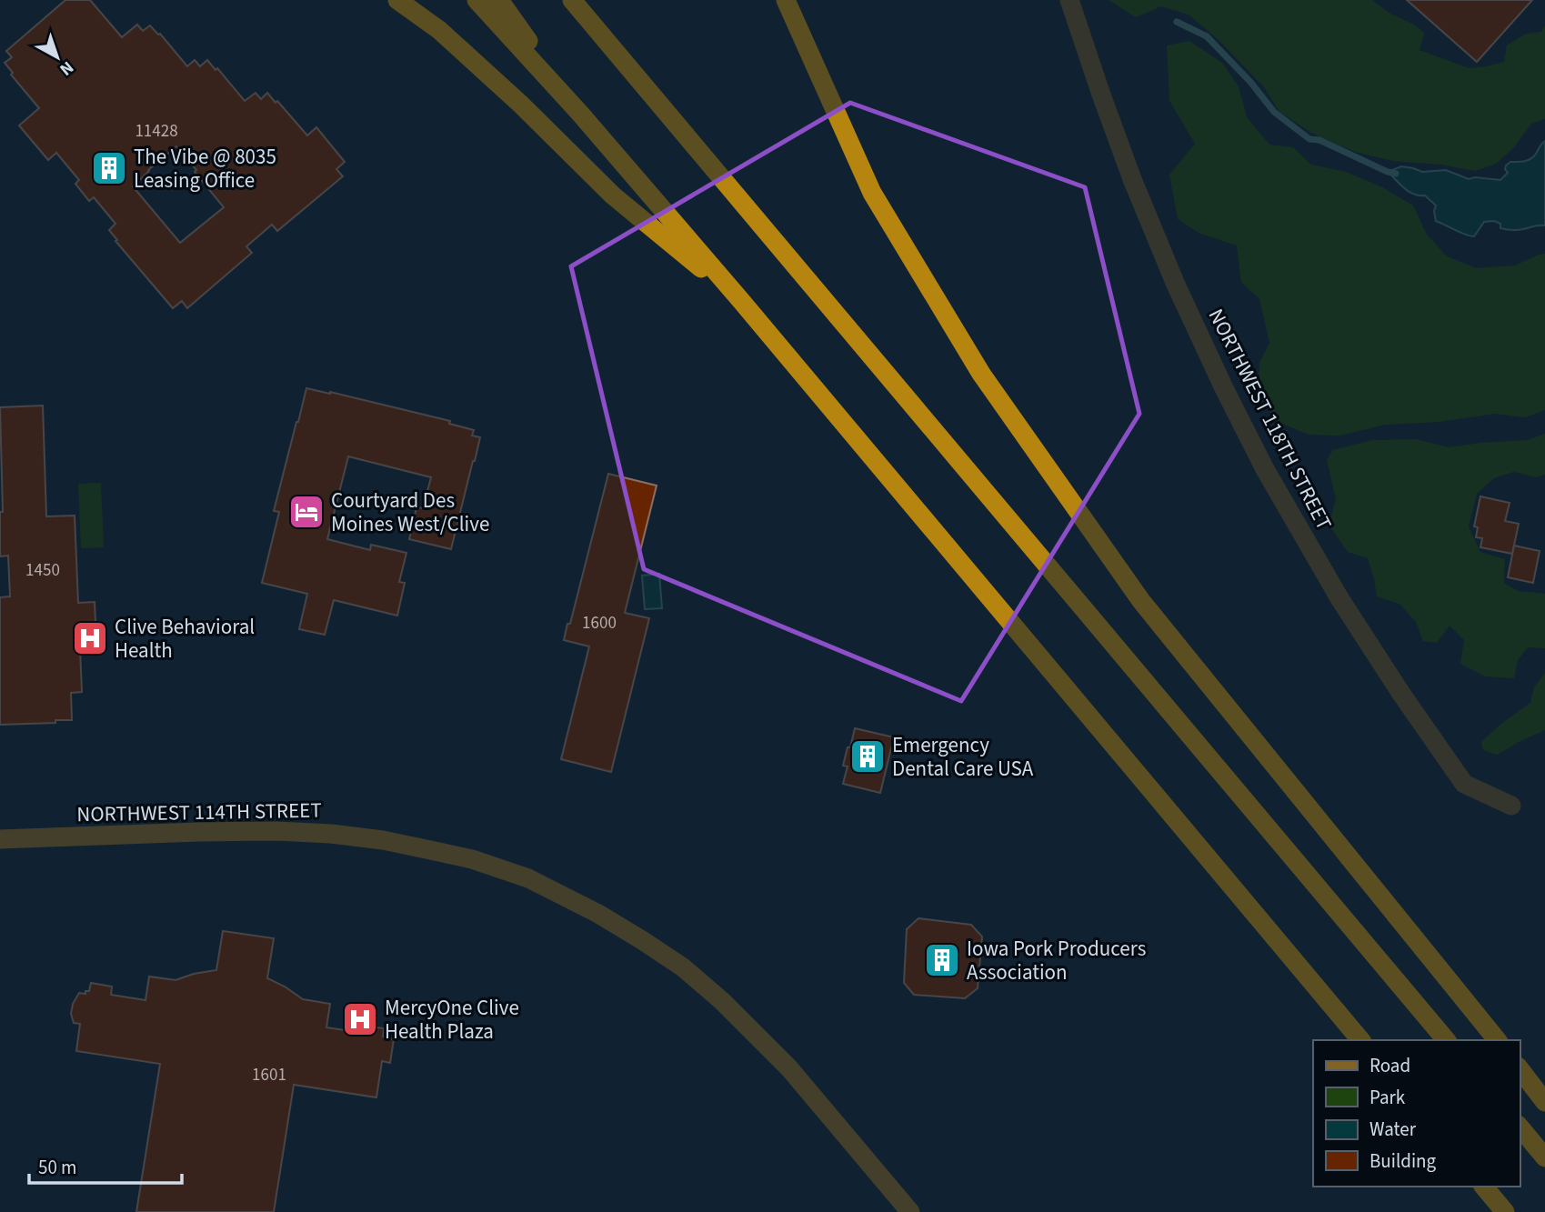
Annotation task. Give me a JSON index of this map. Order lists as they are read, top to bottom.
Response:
{
  "streets": {
    "street": ["NORTHWEST 118TH STREET", "NORTHWEST 114TH STREET"]
  },
  "places": {
    "building": ["The Vibe @ 8035 Leasing Office", "Emergency Dental Care USA", "Iowa Pork Producers Association"],
    "hotel": ["Courtyard Des Moines West/Clive"],
    "hospital": ["Clive Behavioral Health", "MercyOne Clive Health Plaza"]
  },
  "house_numbers": [
    "11428",
    "1450",
    "1600",
    "1601"
  ],
  "legend": [
    "Road",
    "Park",
    "Water",
    "Building"
  ],
  "scale_bar": "50 m",
  "north": "bottom right"
}
